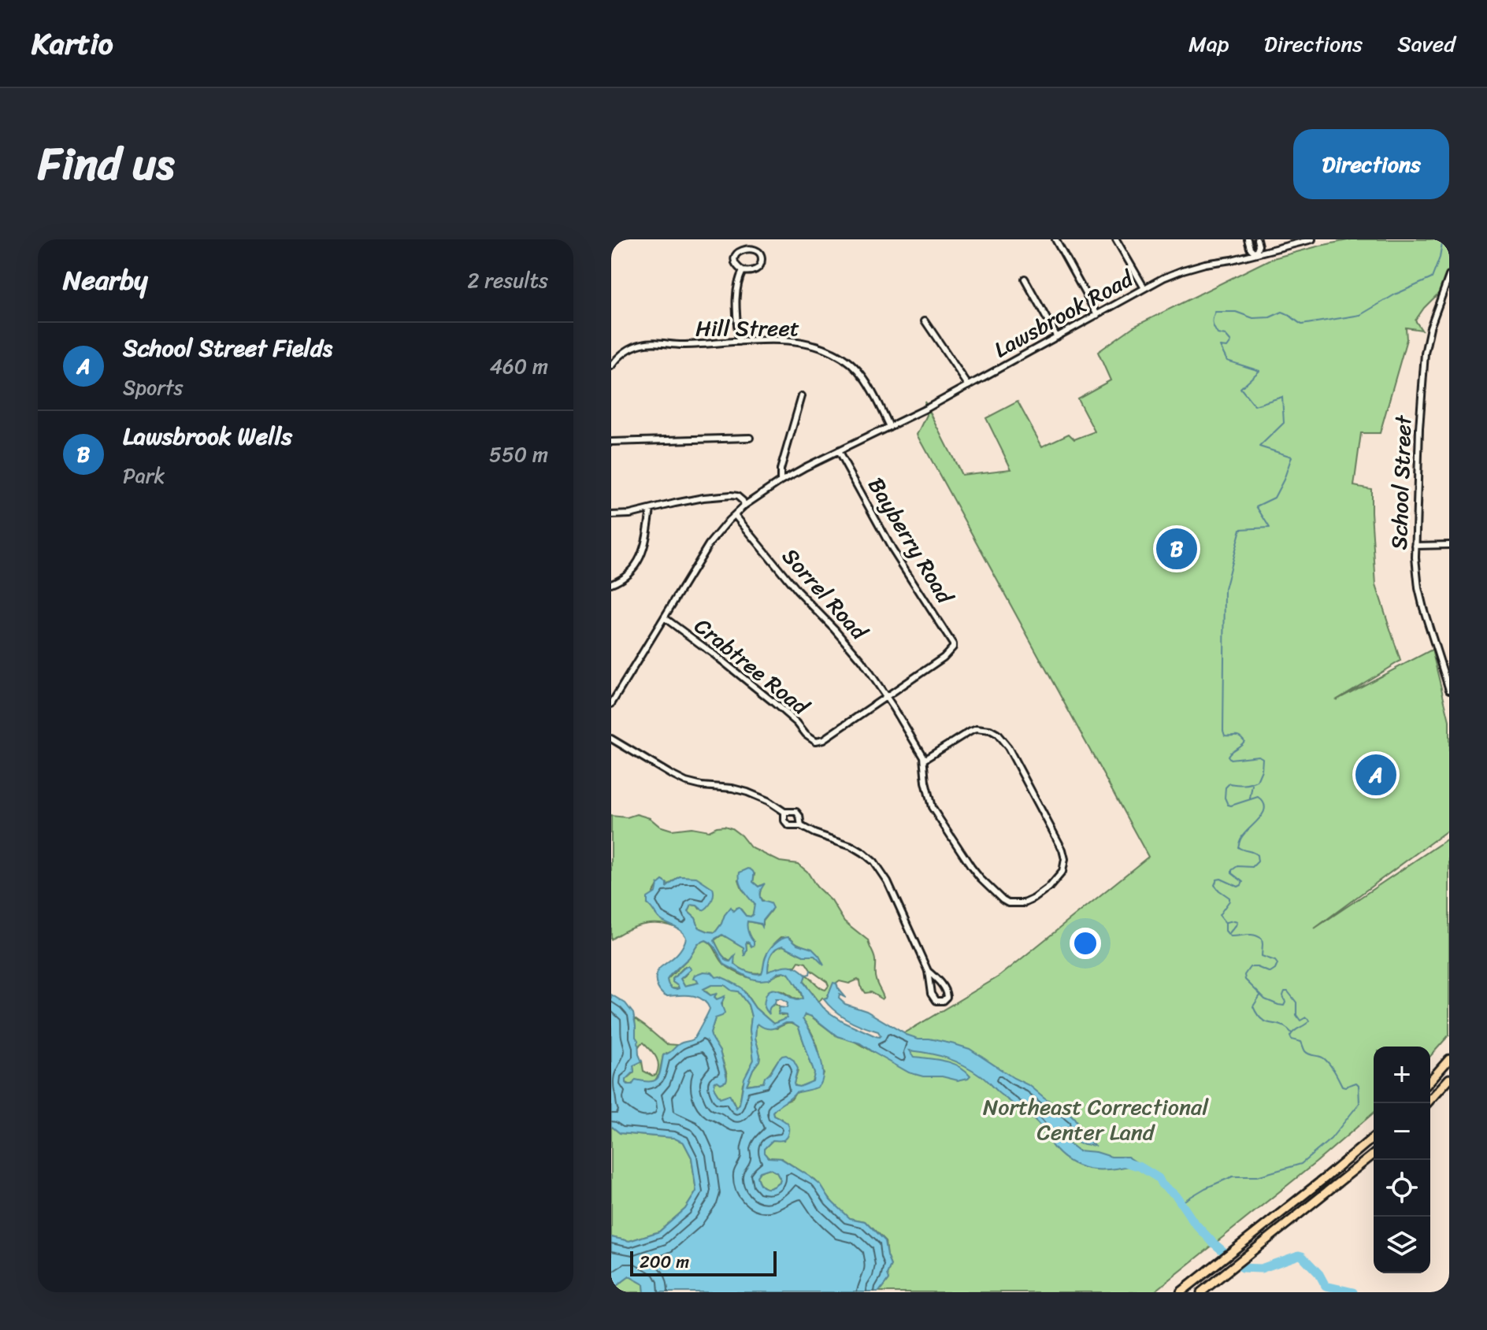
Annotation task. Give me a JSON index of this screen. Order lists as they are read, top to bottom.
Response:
{
  "streets": {
    "street": [
      "Lawsbrook Road",
      "Hill Street",
      "School Street",
      "Bayberry Road",
      "Sorrel Road",
      "Crabtree Road"
    ]
  },
  "crossings": [
    ["Lawsbrook Road", "Hill Street"],
    ["Lawsbrook Road", "Bayberry Road"],
    ["Lawsbrook Road", "Sorrel Road"],
    ["Lawsbrook Road", "Crabtree Road"],
    ["Bayberry Road", "Sorrel Road"],
    ["Bayberry Road", "Crabtree Road"],
    ["Sorrel Road", "Crabtree Road"]
  ],
  "parks": ["Northeast Correctional Center Land"],
  "scale_bar": "200 m",
  "page": {
    "header": "Kartio",
    "nav": ["Map", "Directions", "Saved"],
    "title": "Find us",
    "buttons": "Directions",
    "heading": ["Nearby", "2 results"],
    "list": [
      {
        "mark": "A",
        "name": "School Street Fields",
        "note": "Sports",
        "value": "460 m"
      },
      {
        "mark": "B",
        "name": "Lawsbrook Wells",
        "note": "Park",
        "value": "550 m"
      }
    ],
    "pins": ["B", "A"],
    "map_buttons": ["+", "−"],
    "scale": "200 m"
  }
}
